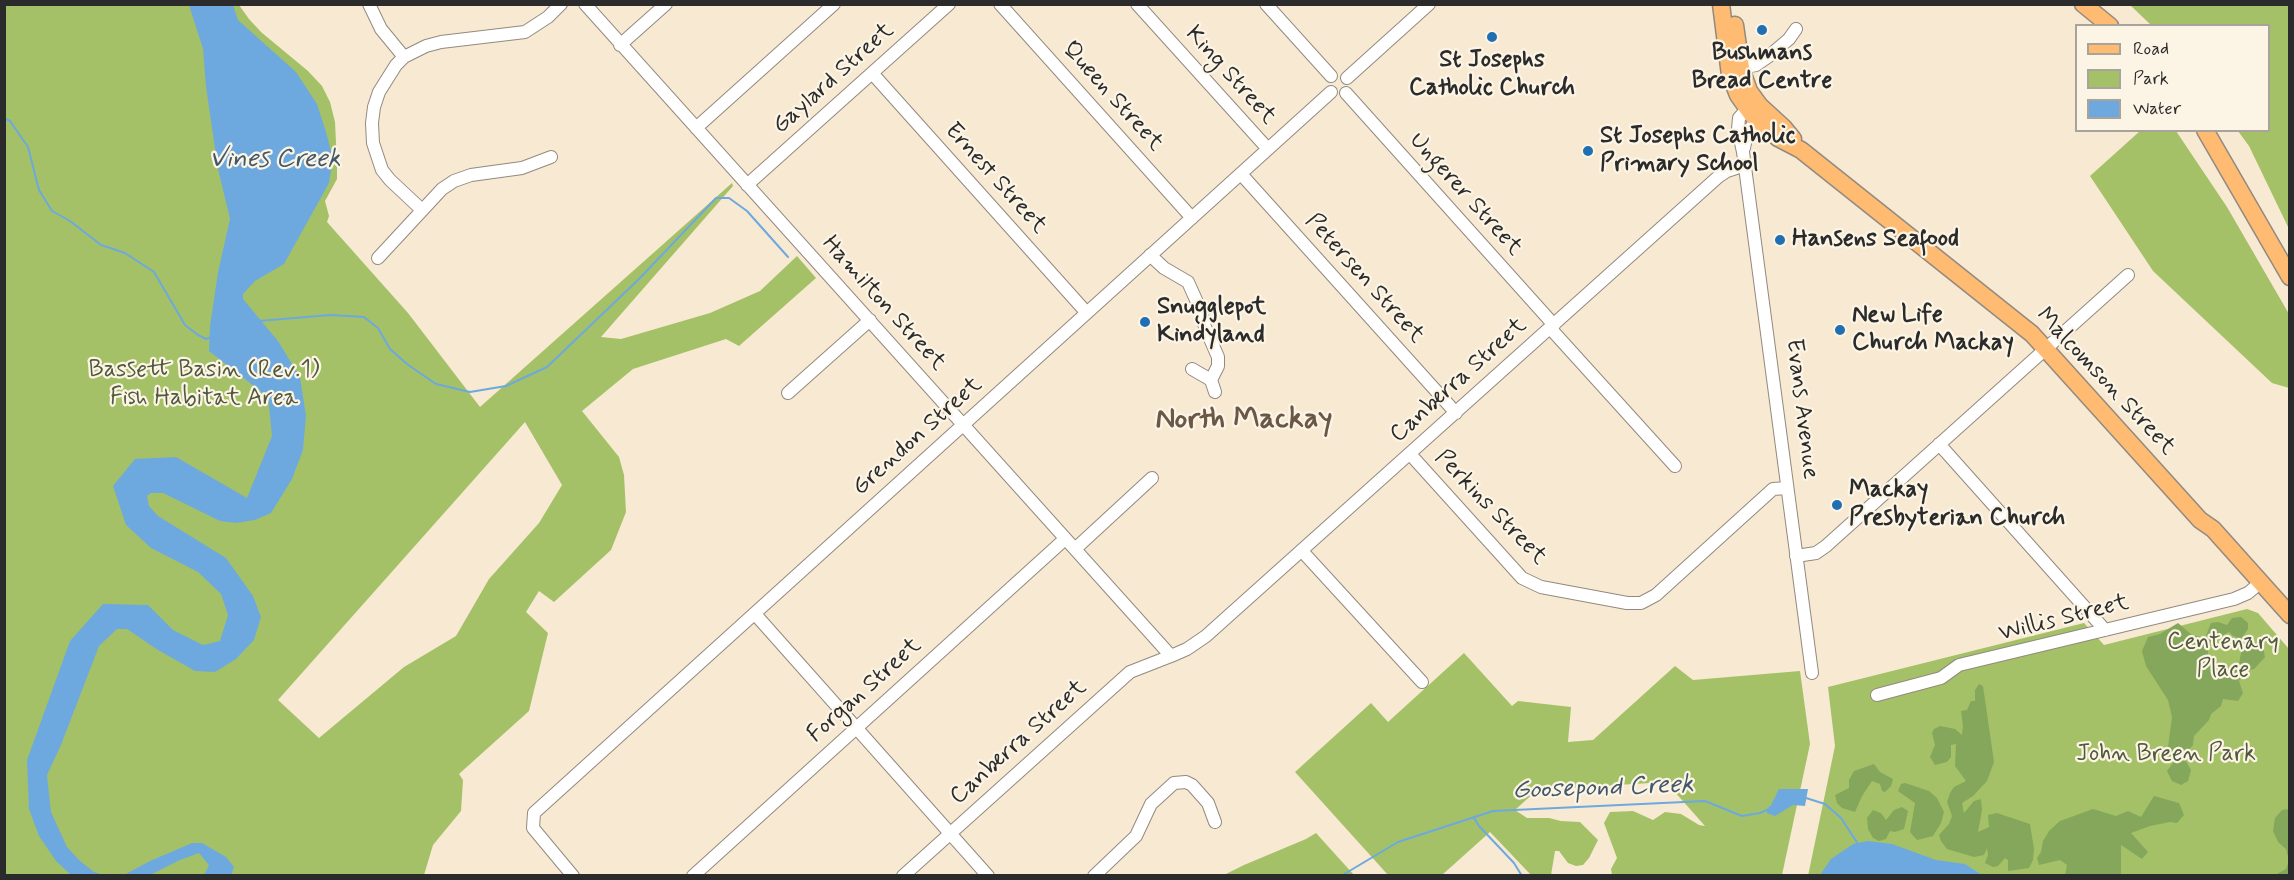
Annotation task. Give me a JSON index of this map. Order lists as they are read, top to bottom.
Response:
{
  "streets": {
    "main road": ["Malcomson Street"],
    "street": [
      "King Street",
      "Gaylard Street",
      "Queen Street",
      "Ernest Street",
      "Ungerer Street",
      "Petersen Street",
      "Hamilton Street",
      "Canberra Street",
      "Evans Avenue",
      "Grendon Street",
      "Perkins Street",
      "Willis Street",
      "Forgan Street"
    ]
  },
  "crossings": [
    ["King Street", "Grendon Street"],
    ["Gaylard Street", "Ernest Street"],
    ["Gaylard Street", "Hamilton Street"],
    ["Queen Street", "Grendon Street"],
    ["Ernest Street", "Grendon Street"],
    ["Ungerer Street", "Canberra Street"],
    ["Ungerer Street", "Grendon Street"],
    ["Petersen Street", "Canberra Street"],
    ["Petersen Street", "Grendon Street"],
    ["Hamilton Street", "Canberra Street"],
    ["Hamilton Street", "Grendon Street"],
    ["Hamilton Street", "Forgan Street"],
    ["Canberra Street", "Evans Avenue"],
    ["Canberra Street", "Perkins Street"],
    ["Malcomson Street", "Evans Avenue"],
    ["Malcomson Street", "Willis Street"],
    ["Evans Avenue", "Perkins Street"]
  ],
  "districts": ["North Mackay"],
  "water": ["Vines Creek", "Goosepond Creek"],
  "parks": ["Bassett Basin (Rev.1) Fish Habitat Area", "Centenary Place", "John Breen Park"],
  "places": [
    "Bushmans Bread Centre",
    "St Josephs Catholic Church",
    "St Josephs Catholic Primary School",
    "Hansens Seafood",
    "Snugglepot Kindyland",
    "New Life Church Mackay",
    "Mackay Presbyterian Church"
  ],
  "legend": ["Road", "Park", "Water"]
}
